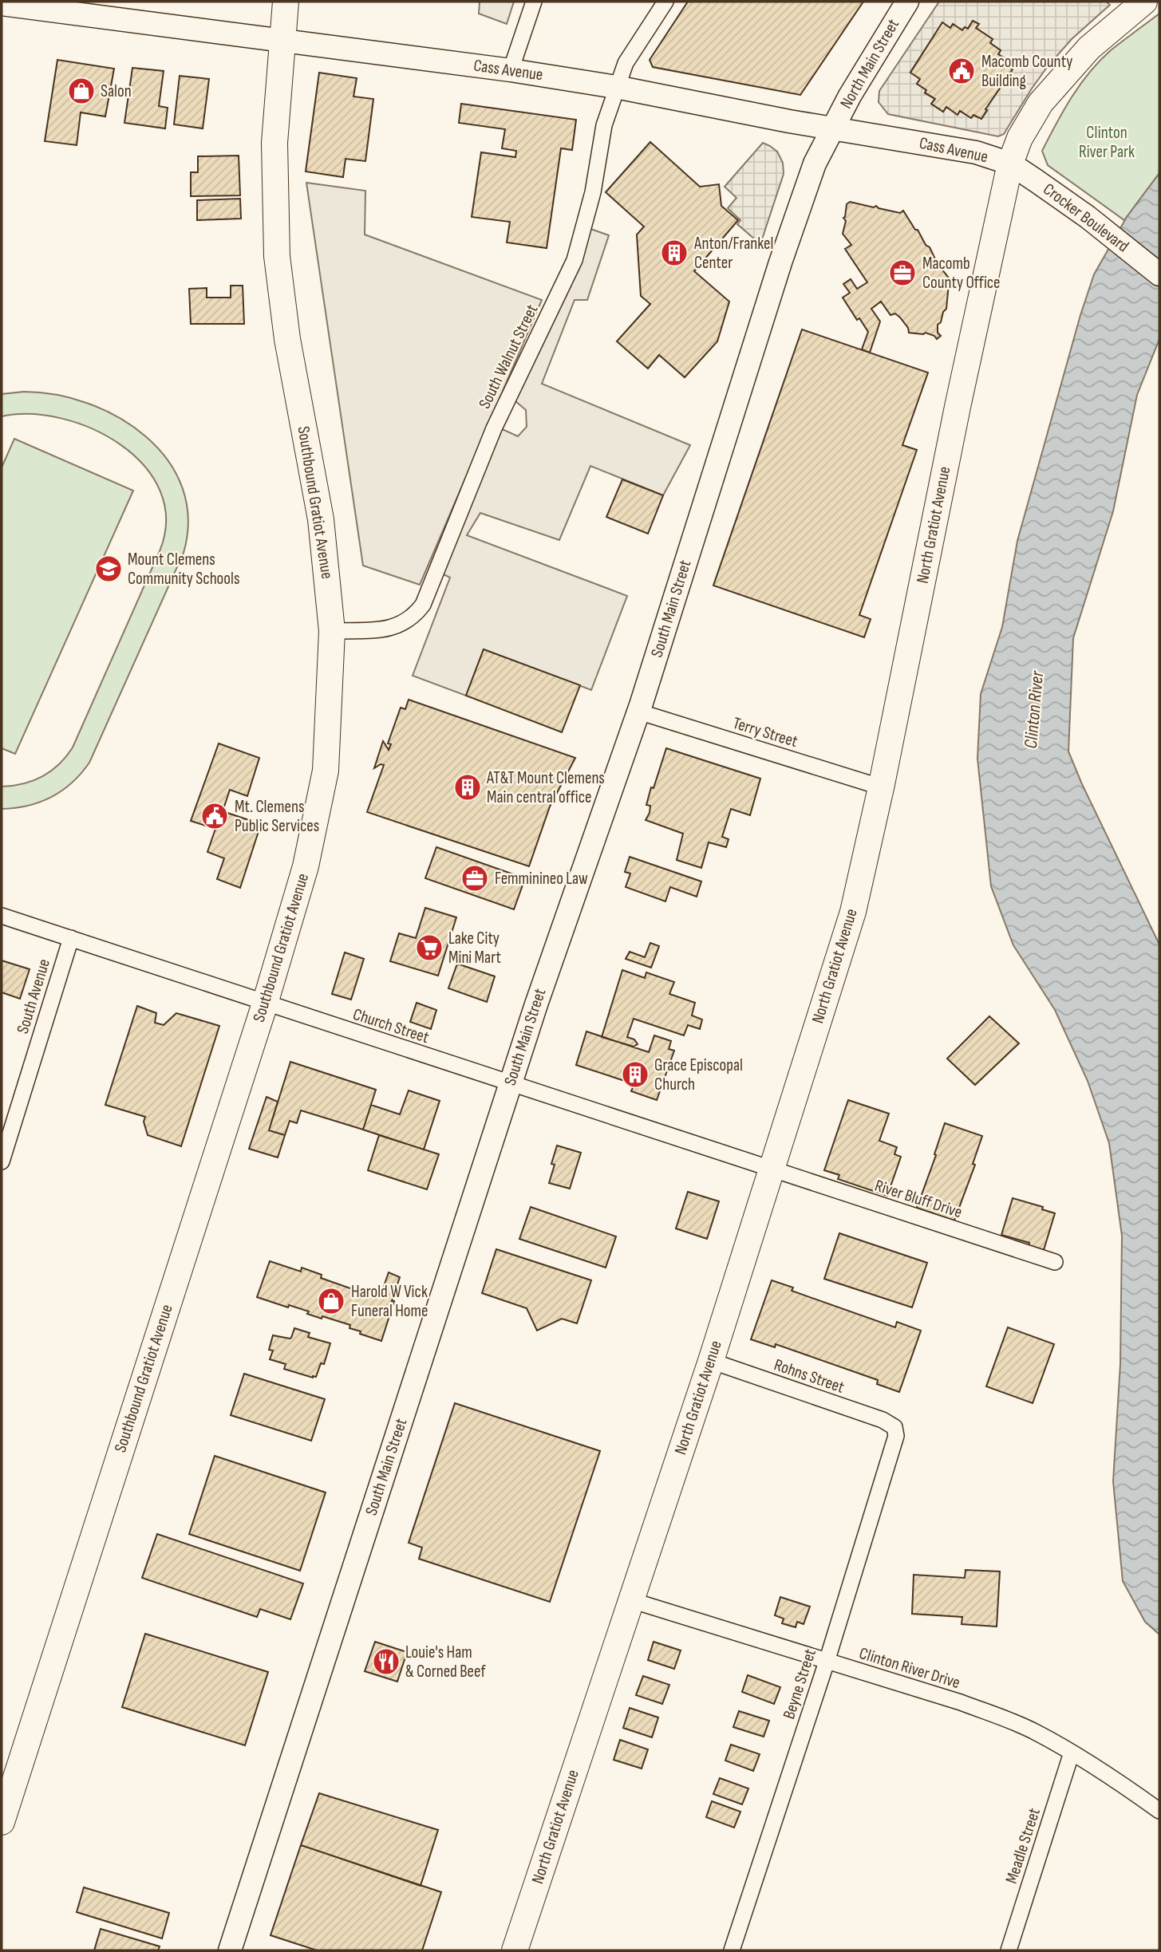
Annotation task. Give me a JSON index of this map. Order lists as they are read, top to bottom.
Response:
{
  "streets": {
    "main road": ["Southbound Gratiot Avenue", "North Gratiot Avenue"],
    "street": [
      "North Main Street",
      "Cass Avenue",
      "Crocker Boulevard",
      "South Walnut Street",
      "South Main Street",
      "Terry Street",
      "South Avenue",
      "Church Street",
      "River Bluff Drive",
      "Rohns Street",
      "Clinton River Drive",
      "Beyne Street",
      "Meadle Street"
    ]
  },
  "crossings": [
    ["North Main Street", "Cass Avenue"],
    ["North Main Street", "South Main Street"],
    ["Cass Avenue", "Crocker Boulevard"],
    ["Cass Avenue", "South Walnut Street"],
    ["Cass Avenue", "Southbound Gratiot Avenue"],
    ["Cass Avenue", "North Gratiot Avenue"],
    ["Cass Avenue", "South Main Street"],
    ["Crocker Boulevard", "North Gratiot Avenue"],
    ["South Walnut Street", "Southbound Gratiot Avenue"],
    ["Southbound Gratiot Avenue", "Church Street"],
    ["North Gratiot Avenue", "Terry Street"],
    ["North Gratiot Avenue", "Church Street"],
    ["North Gratiot Avenue", "River Bluff Drive"],
    ["North Gratiot Avenue", "Rohns Street"],
    ["North Gratiot Avenue", "Clinton River Drive"],
    ["South Main Street", "Terry Street"],
    ["South Main Street", "Church Street"],
    ["South Avenue", "Church Street"],
    ["Church Street", "River Bluff Drive"],
    ["Rohns Street", "Beyne Street"],
    ["Clinton River Drive", "Beyne Street"],
    ["Clinton River Drive", "Meadle Street"]
  ],
  "water": ["Clinton River"],
  "parks": ["Clinton River Park"],
  "places": {
    "public building": ["Macomb County Building", "Mt. Clemens Public Services"],
    "shop": ["Salon", "Harold W Vick Funeral Home"],
    "building": ["Anton/Frankel Center", "AT&T Mount Clemens Main central office", "Grace Episcopal Church"],
    "office": ["Macomb County Office", "Femminineo Law"],
    "school or university": ["Mount Clemens Community Schools"],
    "supermarket": ["Lake City Mini Mart"],
    "restaurant": ["Louie's Ham & Corned Beef"]
  }
}
